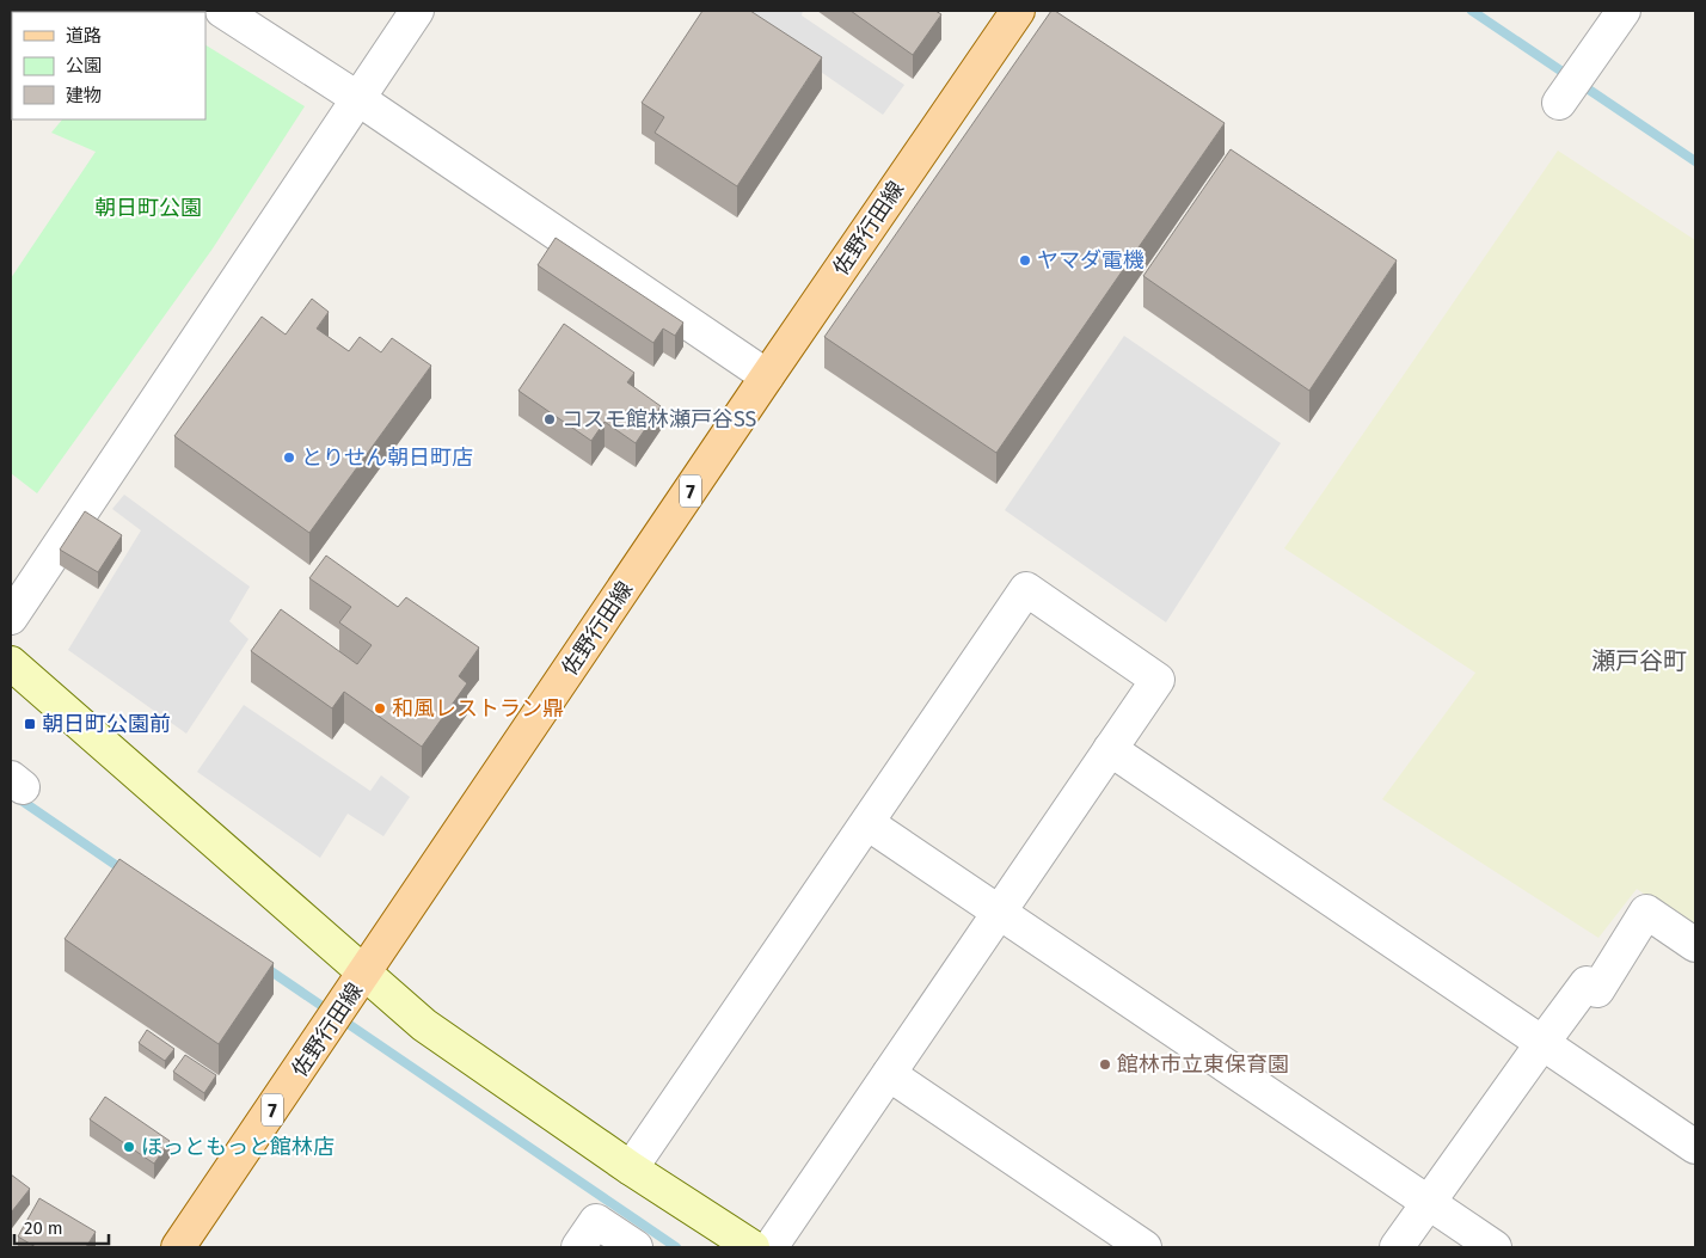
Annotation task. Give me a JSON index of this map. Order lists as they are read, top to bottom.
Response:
{
  "streets": {
    "main road": ["佐野行田線", "7"]
  },
  "districts": ["瀬戸谷町"],
  "parks": ["朝日町公園"],
  "places": {
    "other": [
      "ヤマダ電機",
      "コスモ館林瀬戸谷SS",
      "とりせん朝日町店",
      "和風レストラン鼎",
      "館林市立東保育園",
      "ほっともっと館林店"
    ],
    "transit": ["朝日町公園前"]
  },
  "legend": ["道路", "公園", "建物"],
  "scale_bar": "20 m"
}
